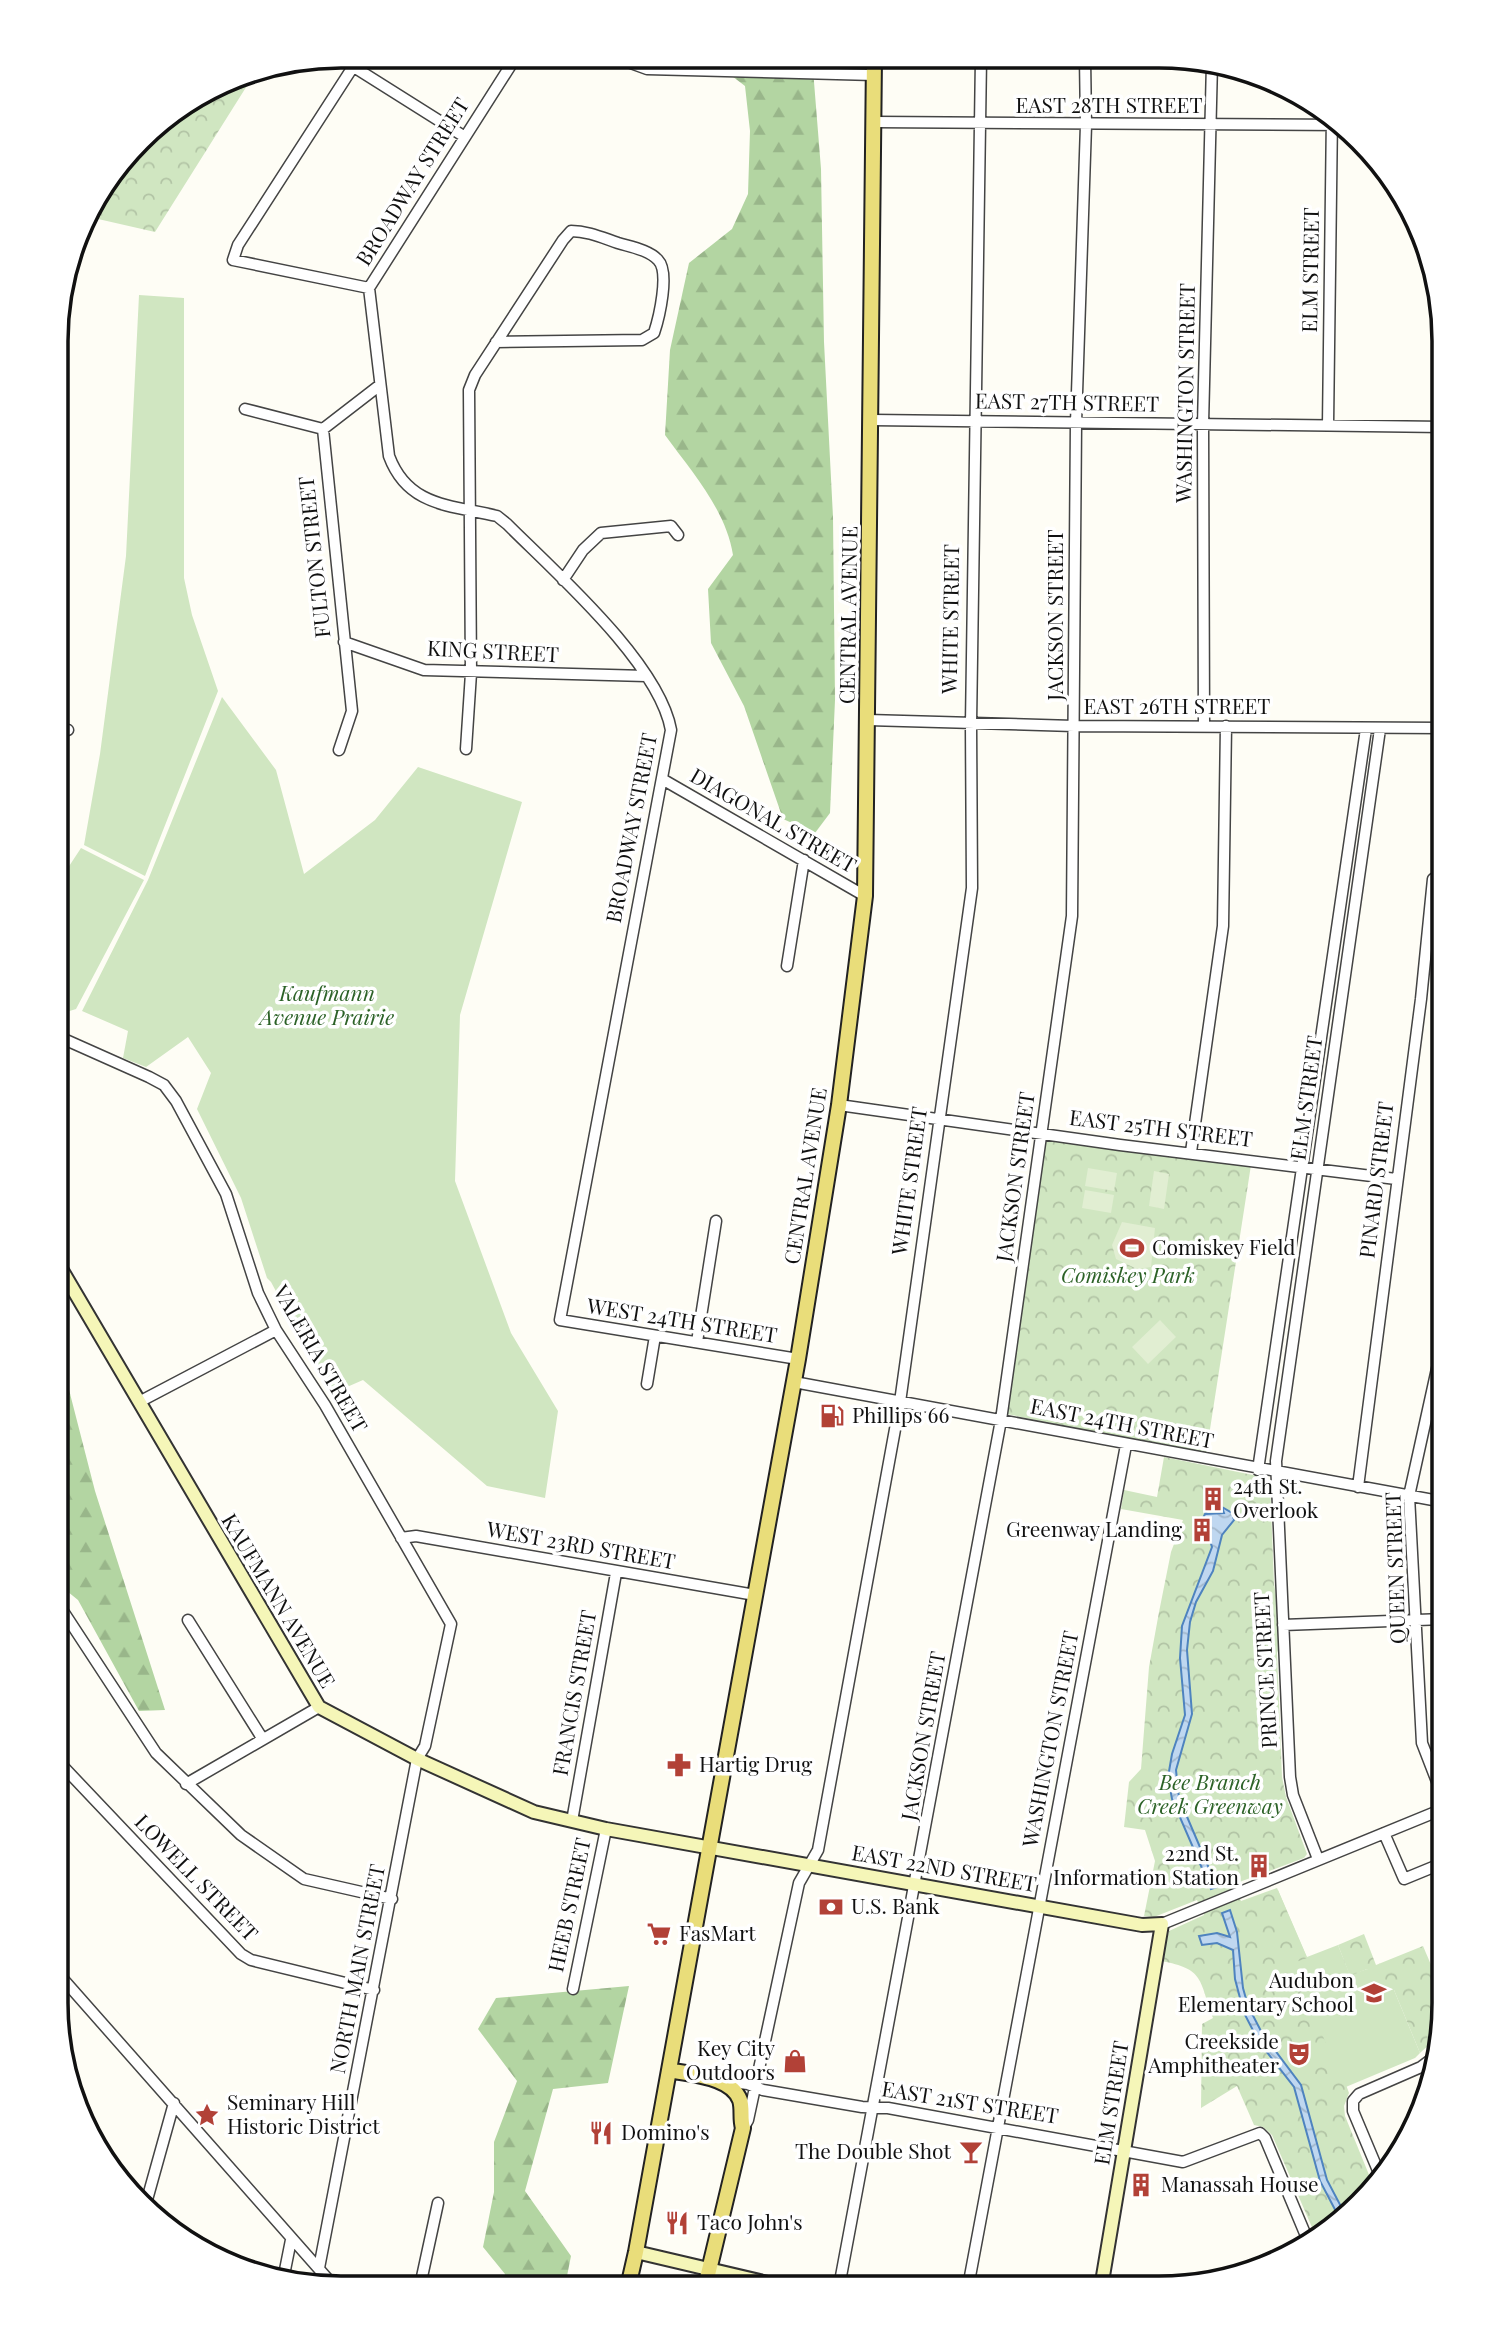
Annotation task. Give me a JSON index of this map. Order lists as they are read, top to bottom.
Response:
{
  "streets": {
    "main road": ["CENTRAL AVENUE", "WHITE STREET", "EAST 21ST STREET"],
    "street": [
      "EAST 28TH STREET",
      "BROADWAY STREET",
      "ELM STREET",
      "WASHINGTON STREET",
      "EAST 27TH STREET",
      "FULTON STREET",
      "JACKSON STREET",
      "KING STREET",
      "EAST 26TH STREET",
      "DIAGONAL STREET",
      "EAST 25TH STREET",
      "PINARD STREET",
      "WEST 24TH STREET",
      "VALERIA STREET",
      "EAST 24TH STREET",
      "WEST 23RD STREET",
      "QUEEN STREET",
      "KAUFMANN AVENUE",
      "PRINCE STREET",
      "FRANCIS STREET",
      "EAST 22ND STREET",
      "LOWELL STREET",
      "HEEB STREET",
      "NORTH MAIN STREET"
    ]
  },
  "crossings": [
    ["EAST 28TH STREET", "WASHINGTON STREET"],
    ["EAST 28TH STREET", "CENTRAL AVENUE"],
    ["EAST 28TH STREET", "JACKSON STREET"],
    ["EAST 28TH STREET", "WHITE STREET"],
    ["BROADWAY STREET", "KING STREET"],
    ["BROADWAY STREET", "DIAGONAL STREET"],
    ["BROADWAY STREET", "WEST 24TH STREET"],
    ["ELM STREET", "EAST 27TH STREET"],
    ["ELM STREET", "EAST 26TH STREET"],
    ["ELM STREET", "EAST 25TH STREET"],
    ["ELM STREET", "EAST 24TH STREET"],
    ["ELM STREET", "PRINCE STREET"],
    ["ELM STREET", "EAST 22ND STREET"],
    ["ELM STREET", "EAST 21ST STREET"],
    ["WASHINGTON STREET", "EAST 27TH STREET"],
    ["WASHINGTON STREET", "EAST 26TH STREET"],
    ["WASHINGTON STREET", "EAST 24TH STREET"],
    ["WASHINGTON STREET", "EAST 22ND STREET"],
    ["WASHINGTON STREET", "EAST 21ST STREET"],
    ["EAST 27TH STREET", "CENTRAL AVENUE"],
    ["EAST 27TH STREET", "JACKSON STREET"],
    ["EAST 27TH STREET", "WHITE STREET"],
    ["FULTON STREET", "KING STREET"],
    ["CENTRAL AVENUE", "EAST 26TH STREET"],
    ["CENTRAL AVENUE", "DIAGONAL STREET"],
    ["CENTRAL AVENUE", "EAST 25TH STREET"],
    ["CENTRAL AVENUE", "WEST 24TH STREET"],
    ["CENTRAL AVENUE", "EAST 24TH STREET"],
    ["CENTRAL AVENUE", "WEST 23RD STREET"],
    ["CENTRAL AVENUE", "KAUFMANN AVENUE"],
    ["CENTRAL AVENUE", "EAST 22ND STREET"],
    ["CENTRAL AVENUE", "EAST 21ST STREET"],
    ["JACKSON STREET", "EAST 26TH STREET"],
    ["JACKSON STREET", "EAST 25TH STREET"],
    ["JACKSON STREET", "EAST 24TH STREET"],
    ["JACKSON STREET", "EAST 22ND STREET"],
    ["JACKSON STREET", "EAST 21ST STREET"],
    ["WHITE STREET", "EAST 26TH STREET"],
    ["WHITE STREET", "EAST 25TH STREET"],
    ["WHITE STREET", "EAST 24TH STREET"],
    ["WHITE STREET", "EAST 22ND STREET"],
    ["WHITE STREET", "EAST 21ST STREET"],
    ["EAST 25TH STREET", "PINARD STREET"],
    ["PINARD STREET", "EAST 24TH STREET"],
    ["VALERIA STREET", "WEST 23RD STREET"],
    ["VALERIA STREET", "KAUFMANN AVENUE"],
    ["VALERIA STREET", "NORTH MAIN STREET"],
    ["EAST 24TH STREET", "QUEEN STREET"],
    ["EAST 24TH STREET", "PRINCE STREET"],
    ["WEST 23RD STREET", "FRANCIS STREET"],
    ["KAUFMANN AVENUE", "FRANCIS STREET"],
    ["KAUFMANN AVENUE", "EAST 22ND STREET"],
    ["KAUFMANN AVENUE", "HEEB STREET"],
    ["KAUFMANN AVENUE", "NORTH MAIN STREET"],
    ["PRINCE STREET", "EAST 22ND STREET"],
    ["LOWELL STREET", "NORTH MAIN STREET"]
  ],
  "parks": ["Kaufmann Avenue Prairie", "Comiskey Park", "Bee Branch Creek Greenway"],
  "places": {
    "sports": ["Comiskey Field"],
    "fuel station": ["Phillips 66"],
    "building": [
      "24th St. Overlook",
      "Greenway Landing",
      "22nd St. Information Station",
      "Manassah House"
    ],
    "pharmacy": ["Hartig Drug"],
    "bank": ["U.S. Bank"],
    "supermarket": ["FasMart"],
    "school or university": ["Audubon Elementary School"],
    "theatre": ["Creekside Amphitheater"],
    "shop": ["Key City Outdoors"],
    "place": ["Seminary Hill Historic District"],
    "restaurant": ["Domino's", "Taco John's"],
    "bar": ["The Double Shot"]
  }
}
